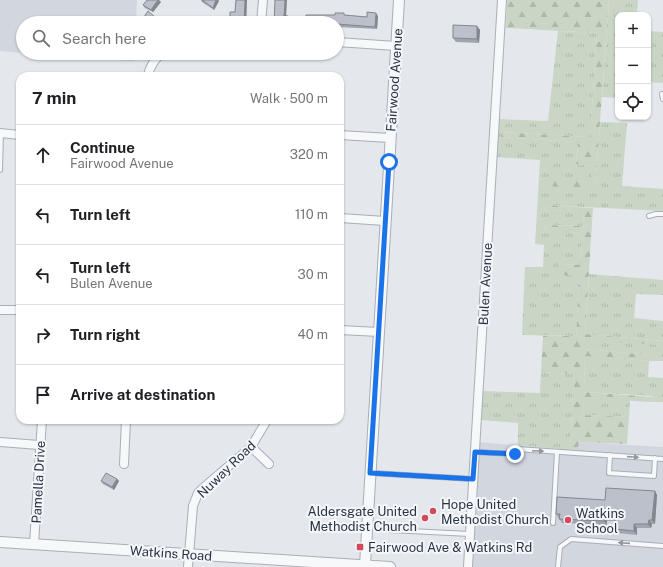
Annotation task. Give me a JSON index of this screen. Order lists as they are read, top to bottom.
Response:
{
  "streets": {
    "street": [
      "Fairwood Avenue",
      "Bulen Avenue",
      "Nuway Road",
      "Pamella Drive",
      "Watkins Road"
    ]
  },
  "crossings": [
    ["Fairwood Avenue", "Watkins Road"],
    ["Nuway Road", "Watkins Road"],
    ["Pamella Drive", "Watkins Road"]
  ],
  "places": {
    "other": ["Hope United Methodist Church", "Aldersgate United Methodist Church", "Watkins School"],
    "transit": ["Fairwood Ave & Watkins Rd"]
  },
  "page": {
    "map_buttons": ["+", "−"],
    "search": "Search here",
    "heading": ["7 min", "Walk · 500 m"],
    "list": [
      ["Continue", "Fairwood Avenue", "320 m"],
      ["Turn left", "110 m"],
      ["Turn left", "Bulen Avenue", "30 m"],
      ["Turn right", "40 m"],
      "Arrive at destination"
    ]
  }
}
